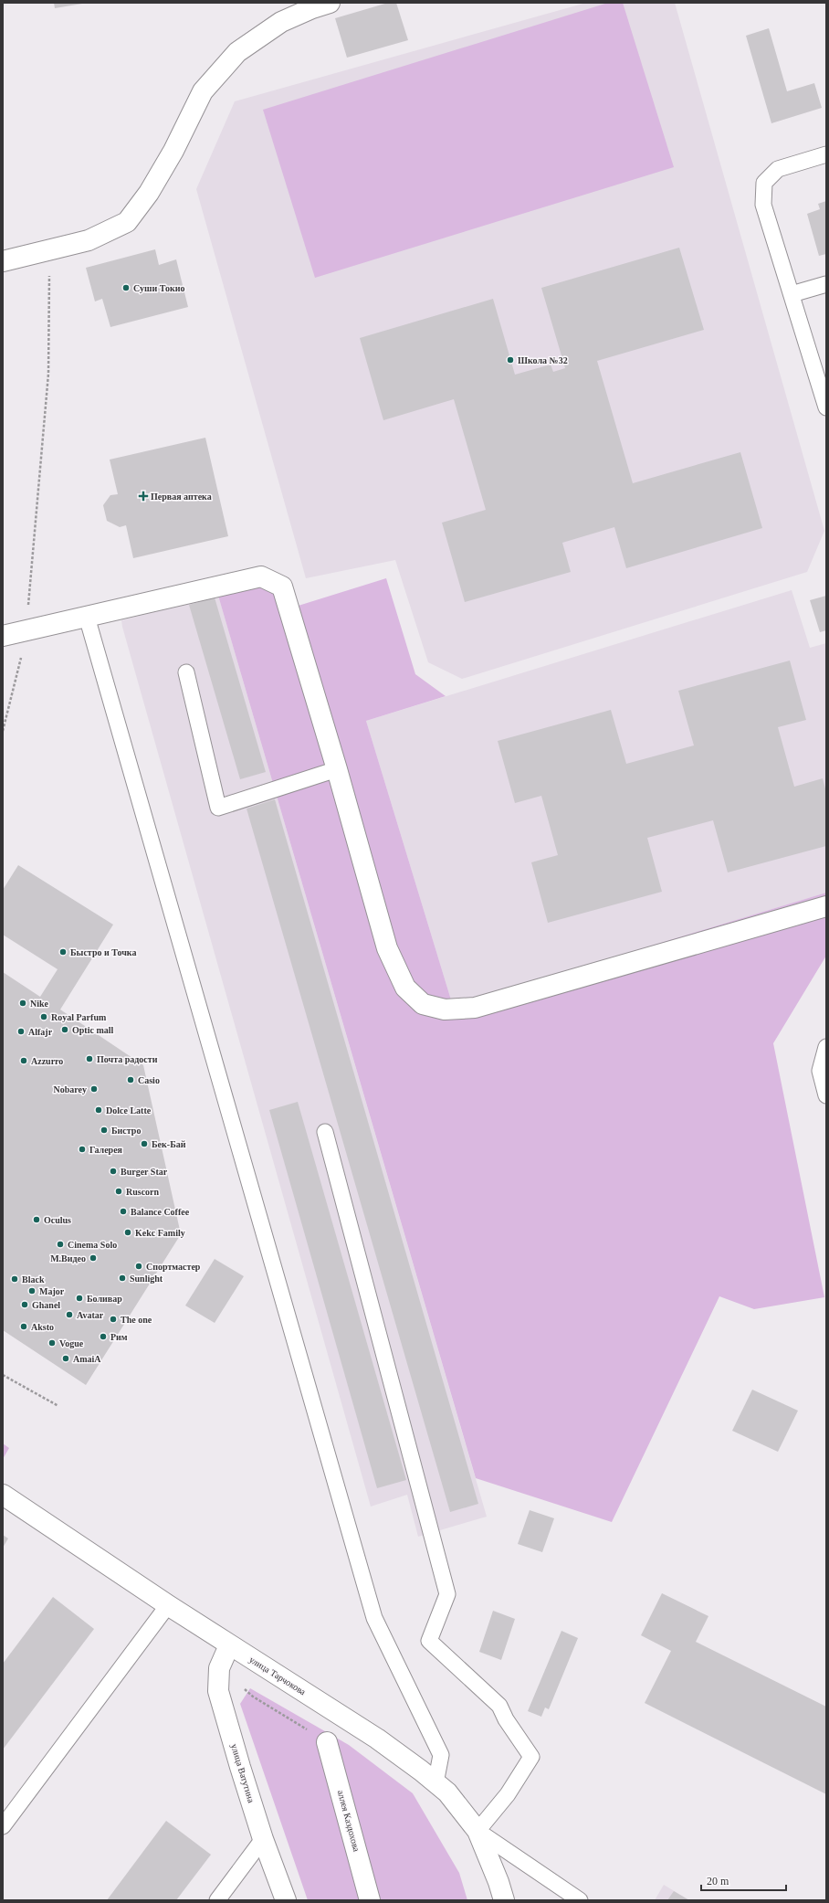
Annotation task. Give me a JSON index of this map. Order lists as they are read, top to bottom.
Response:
{
  "streets": {
    "street": ["улица Тарчокова", "улица Ватутина", "аллея Каздохова"]
  },
  "crossings": [
    ["улица Тарчокова", "улица Ватутина"]
  ],
  "places": {
    "other": [
      "Суши Токио",
      "Школа №32",
      "Быстро и Точка",
      "Nike",
      "Royal Parfum",
      "Optic mall",
      "Alfajr",
      "Почта радости",
      "Azzurro",
      "Casio",
      "Nobarey",
      "Dolce Latte",
      "Бистро",
      "Бек-Бай",
      "Галерея",
      "Burger Star",
      "Ruscorn",
      "Balance Coffee",
      "Oculus",
      "Kekc Family",
      "Cinema Solo",
      "М.Видео",
      "Спортмастер",
      "Sunlight",
      "Black",
      "Major",
      "Боливар",
      "Ghanel",
      "Avatar",
      "The one",
      "Aksto",
      "Рим",
      "Vogue",
      "AmaiA"
    ],
    "health": ["Первая аптека"]
  },
  "scale_bar": "20 m"
}
